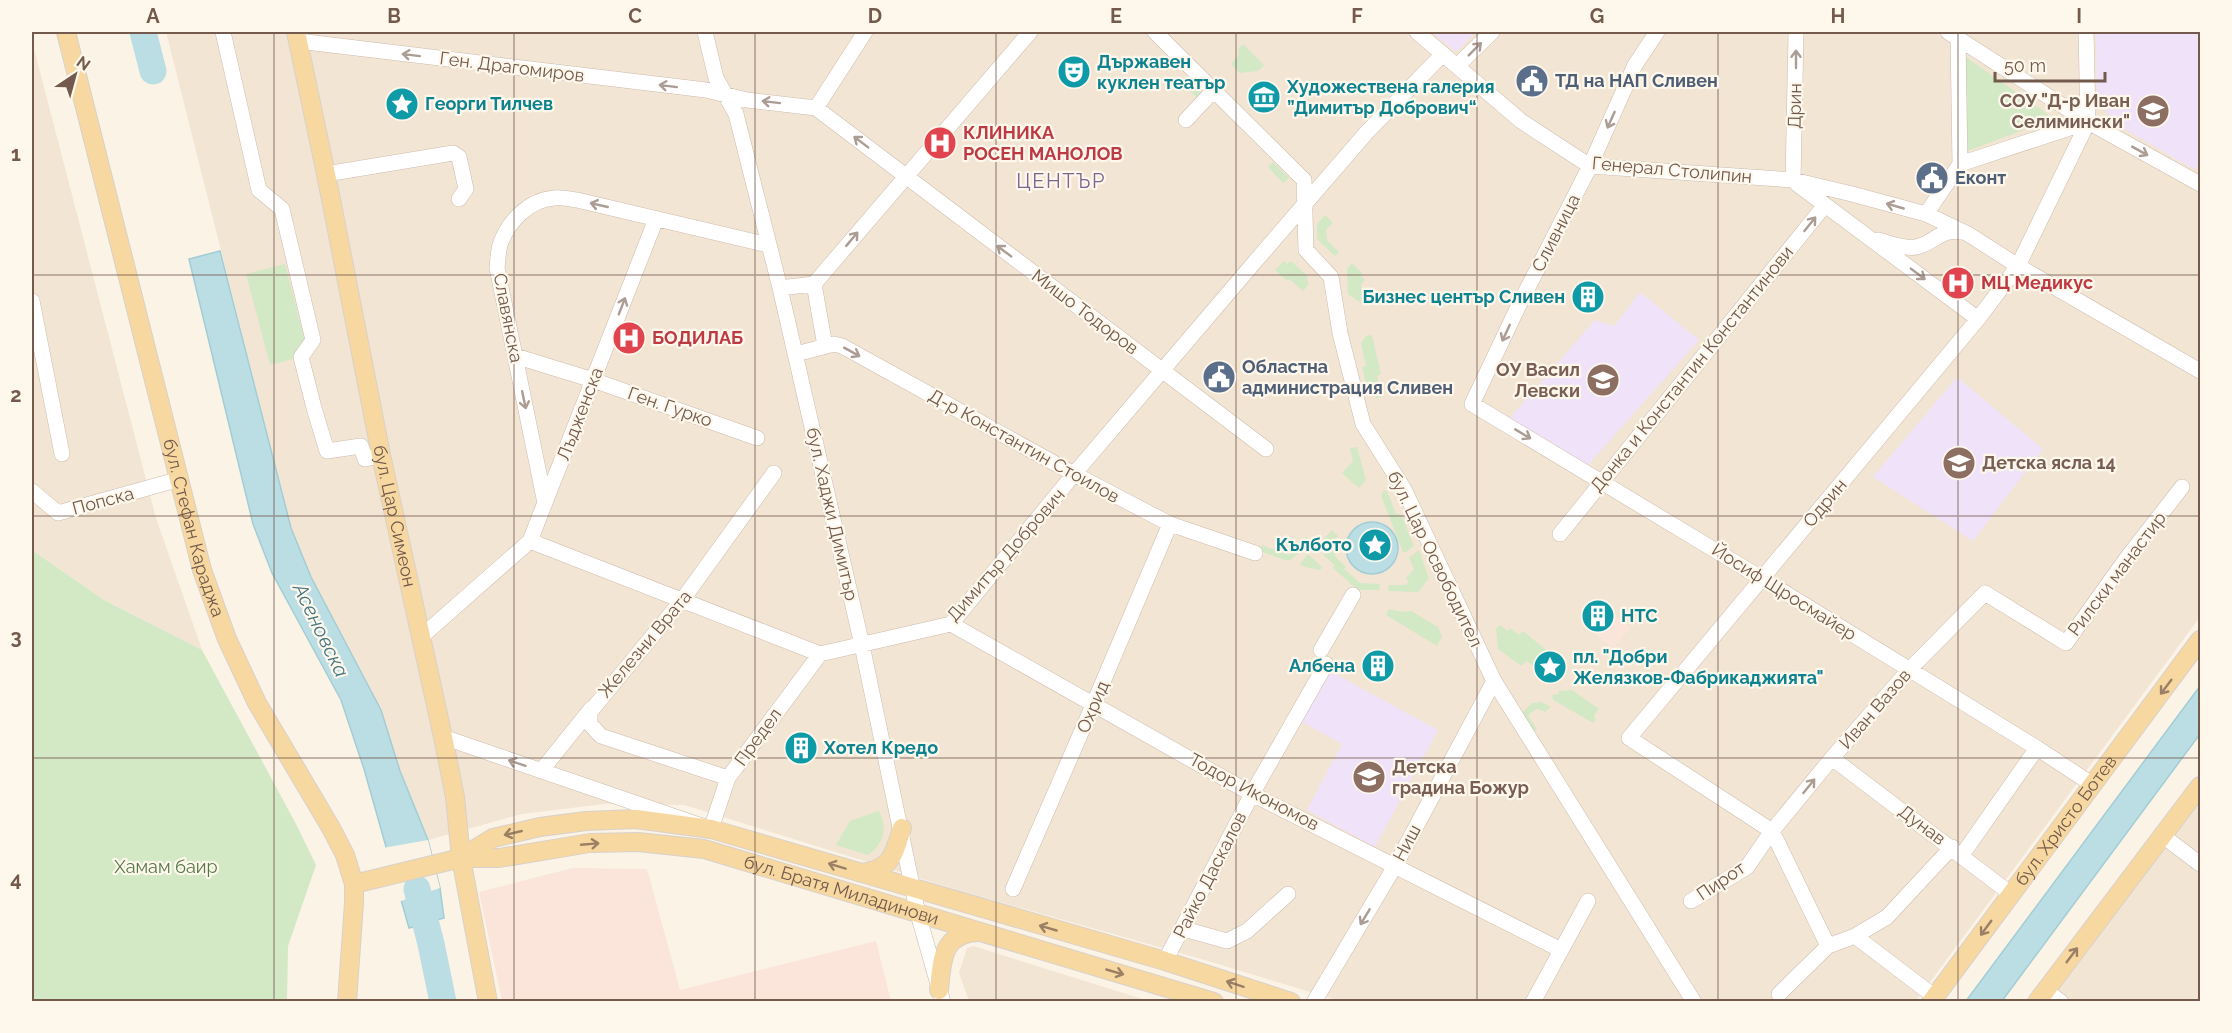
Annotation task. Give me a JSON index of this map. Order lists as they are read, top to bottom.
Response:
{
  "streets": {
    "main road": [
      "бул. Цар Симеон",
      "бул. Стефан Караджа",
      "бул. Христо Ботев",
      "бул. Братя Миладинови"
    ],
    "street": [
      "Ген. Драгомиров",
      "Дрин",
      "Генерал Столипин",
      "Сливница",
      "Мишо Тодоров",
      "Славянска",
      "Донка и Константин Константинови",
      "Ген. Гурко",
      "Лъдженска",
      "Д-р Константин Стоилов",
      "Попска",
      "Одрин",
      "бул. Хаджи Димитър",
      "Димитър Добрович",
      "бул. Цар Освободител",
      "Рилски манастир",
      "Йосиф Щросмайер",
      "Железни Врата",
      "Охрид",
      "Иван Вазов",
      "Предел",
      "Тодор Икономов",
      "Дунав",
      "Ниш",
      "Райко Даскалов",
      "Пирот"
    ]
  },
  "crossings": [
    ["Ген. Драгомиров", "Мишо Тодоров"],
    ["Ген. Драгомиров", "бул. Хаджи Димитър"],
    ["Ген. Драгомиров", "бул. Цар Симеон"],
    ["Дрин", "Генерал Столипин"],
    ["Генерал Столипин", "Сливница"],
    ["Генерал Столипин", "Одрин"],
    ["Генерал Столипин", "Димитър Добрович"],
    ["Сливница", "Йосиф Щросмайер"],
    ["Мишо Тодоров", "Димитър Добрович"],
    ["Славянска", "Ген. Гурко"],
    ["Славянска", "Лъдженска"],
    ["Славянска", "бул. Хаджи Димитър"],
    ["Донка и Константин Константинови", "Йосиф Щросмайер"],
    ["Ген. Гурко", "Лъдженска"],
    ["Д-р Константин Стоилов", "бул. Хаджи Димитър"],
    ["Д-р Константин Стоилов", "Димитър Добрович"],
    ["Д-р Константин Стоилов", "Охрид"],
    ["Попска", "бул. Стефан Караджа"],
    ["Одрин", "Йосиф Щросмайер"],
    ["Одрин", "Иван Вазов"],
    ["Одрин", "Пирот"],
    ["бул. Хаджи Димитър", "Димитър Добрович"],
    ["бул. Хаджи Димитър", "бул. Братя Миладинови"],
    ["бул. Цар Симеон", "бул. Братя Миладинови"],
    ["бул. Стефан Караджа", "бул. Братя Миладинови"],
    ["Димитър Добрович", "бул. Цар Освободител"],
    ["Димитър Добрович", "Предел"],
    ["Димитър Добрович", "Тодор Икономов"],
    ["бул. Цар Освободител", "Ниш"],
    ["Рилски манастир", "Иван Вазов"],
    ["Йосиф Щросмайер", "Иван Вазов"],
    ["Йосиф Щросмайер", "бул. Христо Ботев"],
    ["Железни Врата", "Предел"],
    ["Охрид", "Тодор Икономов"],
    ["Иван Вазов", "Дунав"],
    ["Иван Вазов", "Пирот"],
    ["Предел", "бул. Братя Миладинови"],
    ["Тодор Икономов", "Ниш"],
    ["Тодор Икономов", "Райко Даскалов"],
    ["бул. Христо Ботев", "Дунав"],
    ["Райко Даскалов", "бул. Братя Миладинови"]
  ],
  "one_way": [
    "Ген. Драгомиров",
    "Дрин",
    "Сливница",
    "Мишо Тодоров",
    "Донка и Константин Константинови",
    "Лъдженска",
    "Д-р Константин Стоилов",
    "Ниш"
  ],
  "districts": ["ЦЕНТЪР"],
  "water": ["Асеновска"],
  "parks": ["Хамам баир"],
  "places": {
    "theatre": ["Държавен куклен театър"],
    "public building": ["ТД на НАП Сливен", "Еконт", "Областна администрация Сливен"],
    "museum": ["Художествена галерия ”Димитър Добрович“"],
    "place": ["Георги Тилчев", "Кълбото", "пл. \"Добри Желязков-Фабрикаджията\""],
    "school or university": [
      "СОУ \"Д-р Иван Селимински\"",
      "ОУ Васил Левски",
      "Детска ясла 14",
      "Детска градина Божур"
    ],
    "hospital": ["КЛИНИКА РОСЕН МАНОЛОВ", "МЦ Медикус", "БОДИЛАБ"],
    "building": [
      "Бизнес център Сливен",
      "НТС",
      "Албена",
      "Хотел Кредо"
    ]
  },
  "scale_bar": "50 m",
  "north": "top right",
  "grid": {
    "columns": [
      "A",
      "B",
      "C",
      "D",
      "E",
      "F",
      "G",
      "H",
      "I"
    ],
    "rows": [
      "1",
      "2",
      "3",
      "4"
    ]
  }
}
